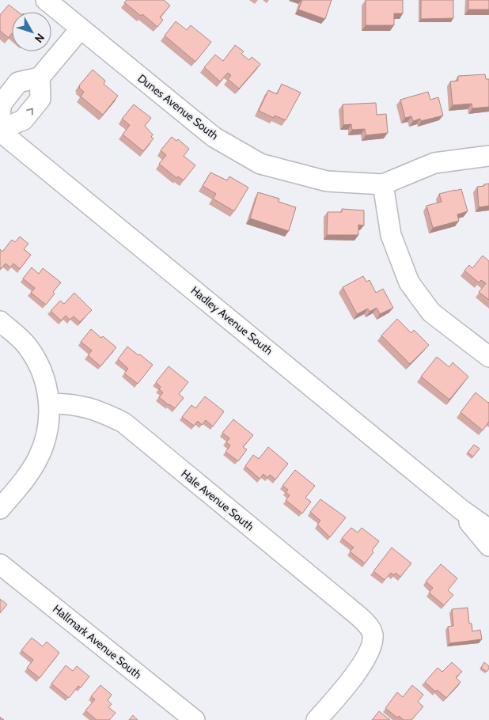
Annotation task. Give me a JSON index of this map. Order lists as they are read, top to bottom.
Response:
{
  "streets": {
    "street": [
      "Dunes Avenue South",
      "Hadley Avenue South",
      "Hale Avenue South",
      "Hallmark Avenue South"
    ]
  },
  "north": "bottom right"
}
